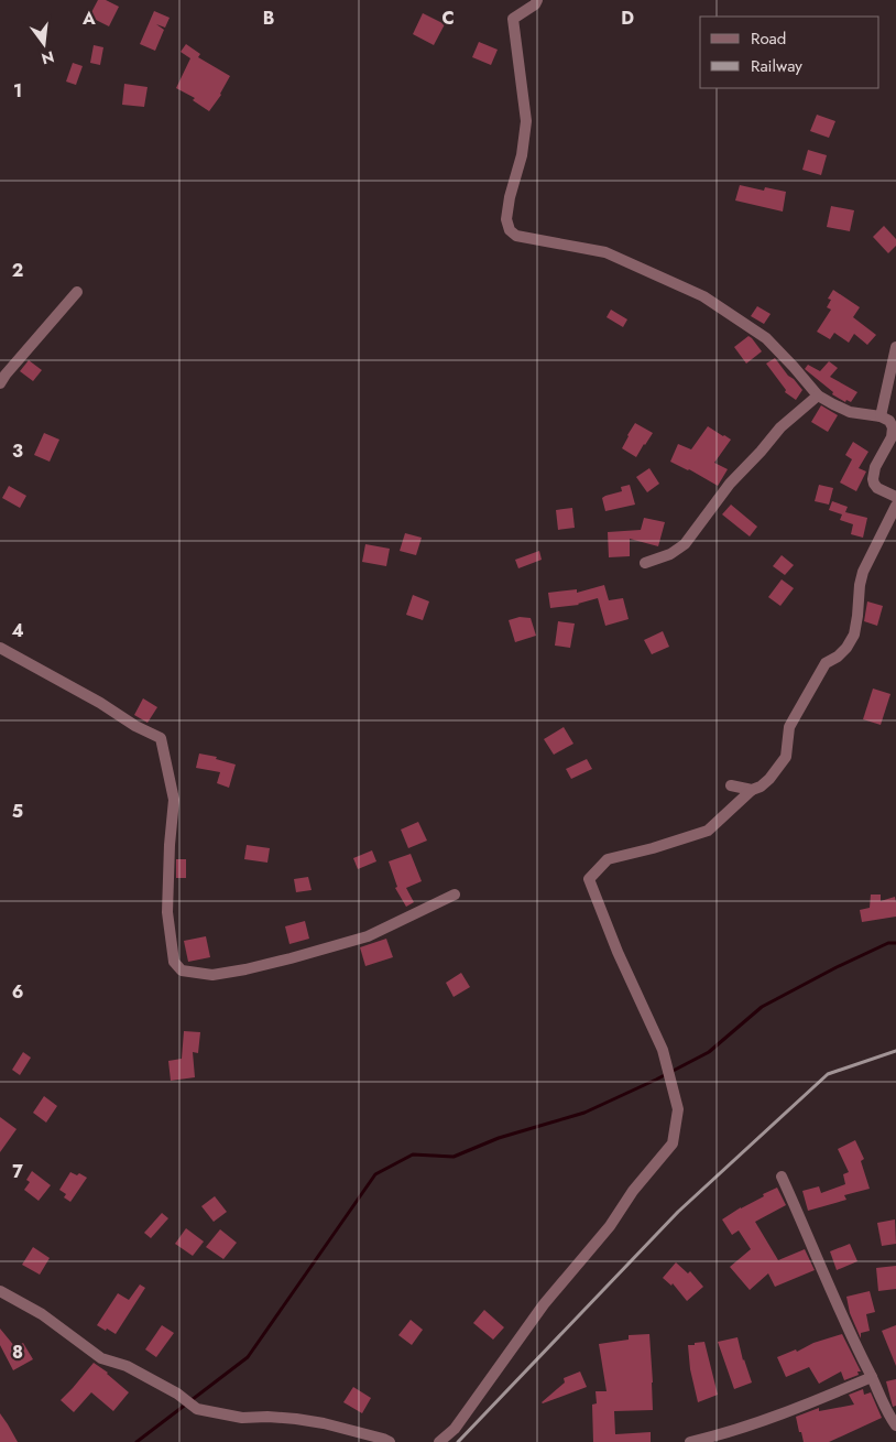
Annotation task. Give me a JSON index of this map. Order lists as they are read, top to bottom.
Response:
{
  "legend": ["Road", "Railway"],
  "north": "bottom",
  "grid": {
    "columns": [
      "A",
      "B",
      "C",
      "D"
    ],
    "rows": [
      "1",
      "2",
      "3",
      "4",
      "5",
      "6",
      "7",
      "8"
    ]
  }
}
